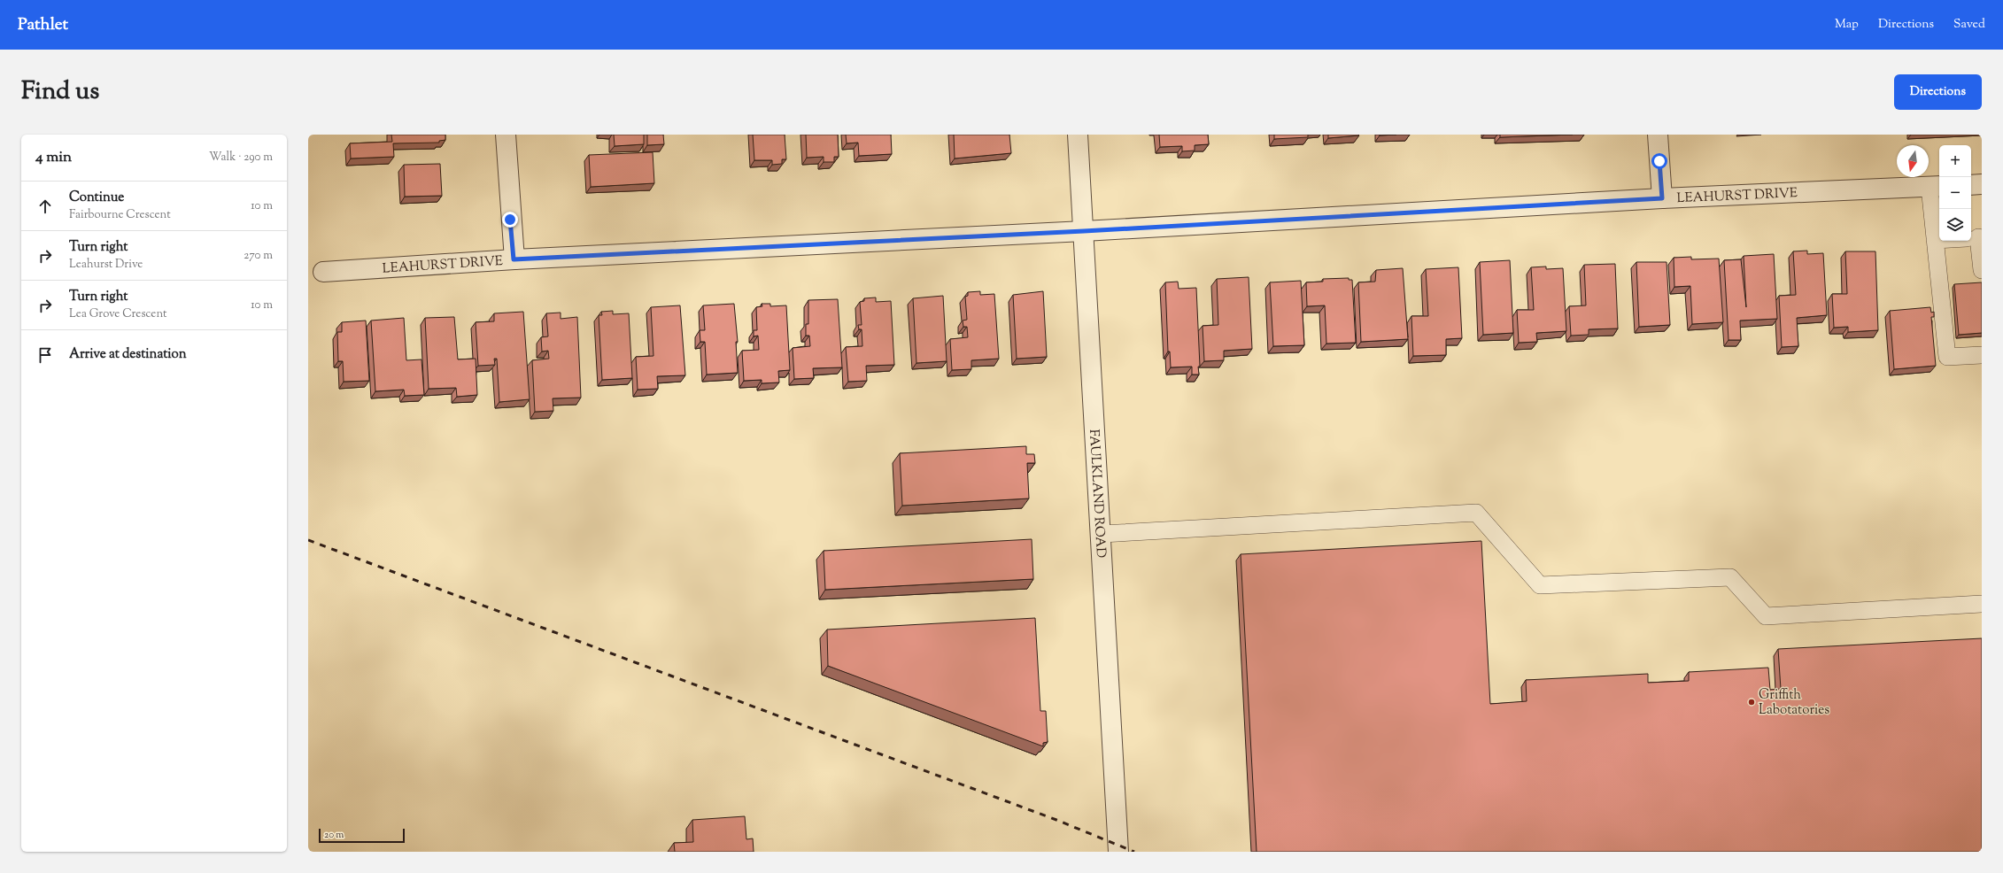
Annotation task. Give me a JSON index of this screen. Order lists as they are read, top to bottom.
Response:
{
  "streets": {
    "street": ["LEAHURST DRIVE", "FAULKLAND ROAD"]
  },
  "crossings": [
    ["LEAHURST DRIVE", "FAULKLAND ROAD"]
  ],
  "places": ["Griffith Labotatories"],
  "scale_bar": "20 m",
  "north": "bottom",
  "page": {
    "header": "Pathlet",
    "nav": ["Map", "Directions", "Saved"],
    "title": "Find us",
    "buttons": "Directions",
    "heading": ["4 min", "Walk · 290 m"],
    "map_buttons": ["+", "−"],
    "list": [
      ["Continue", "Fairbourne Crescent", "10 m"],
      ["Turn right", "Leahurst Drive", "270 m"],
      ["Turn right", "Lea Grove Crescent", "10 m"],
      "Arrive at destination"
    ],
    "scale": "20 m"
  }
}
